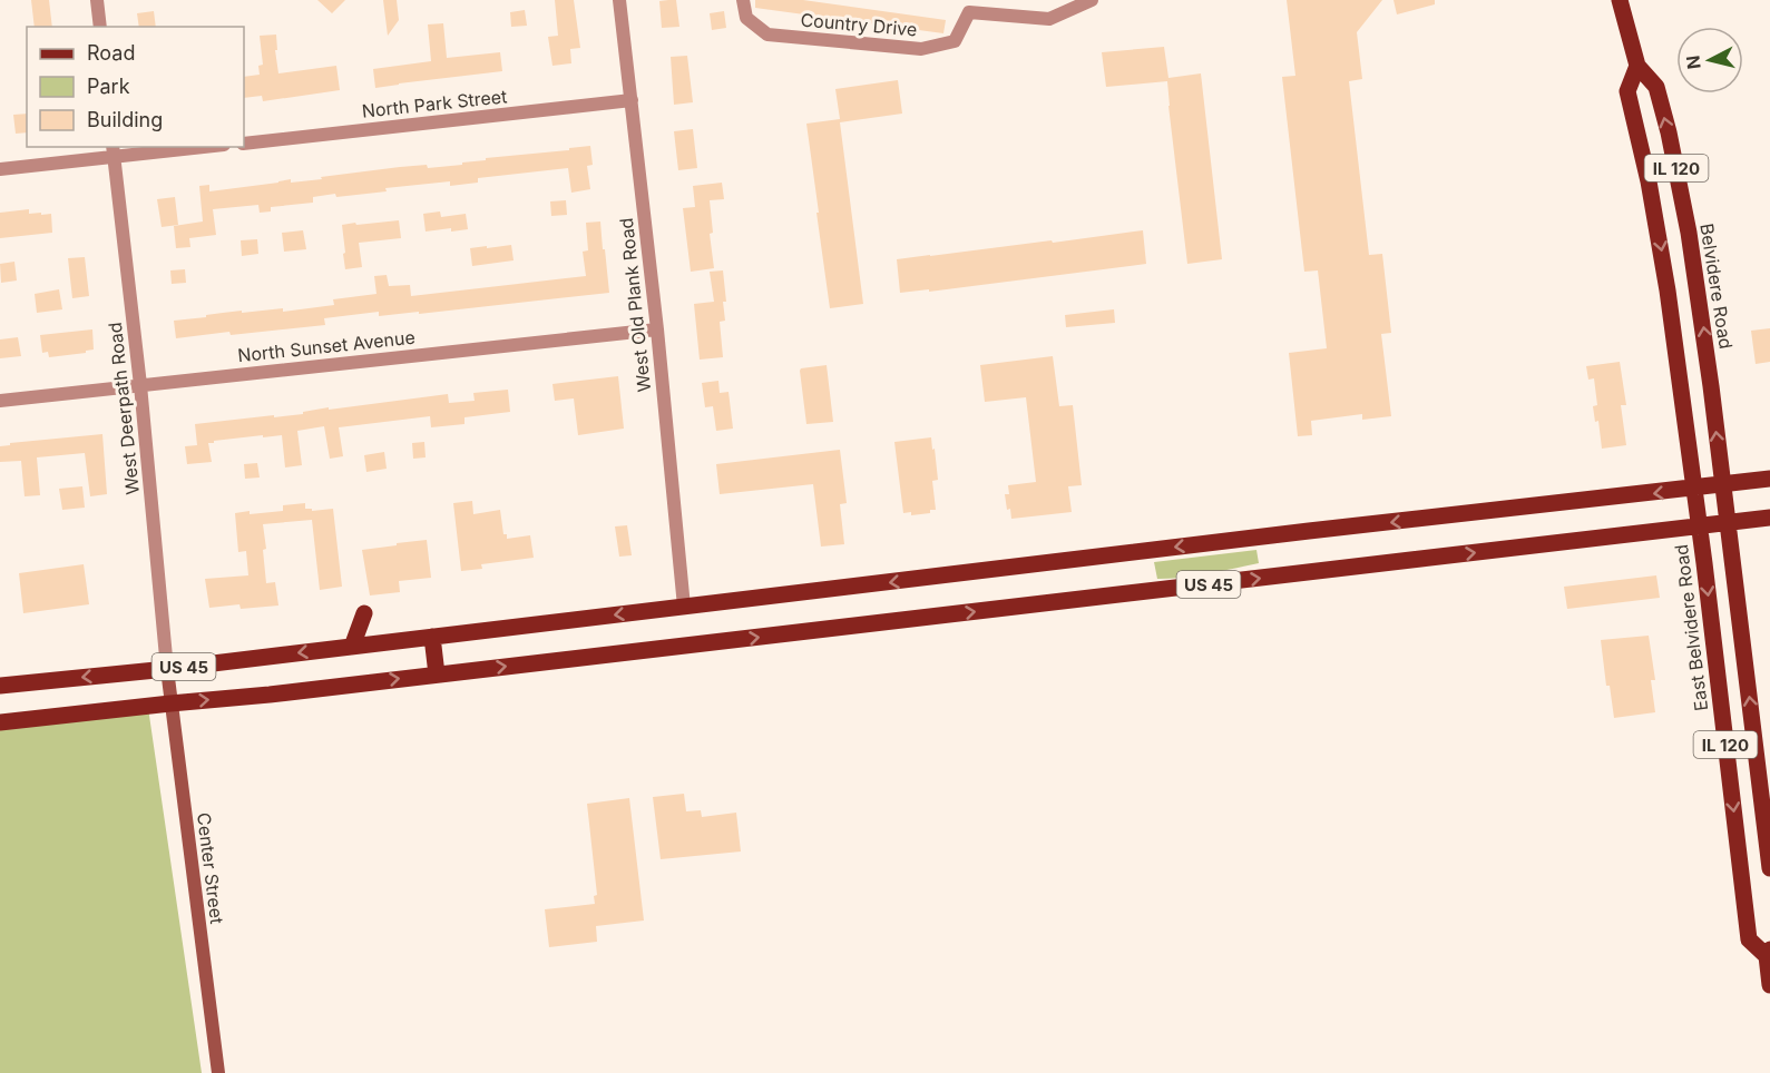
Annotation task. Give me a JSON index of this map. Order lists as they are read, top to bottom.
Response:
{
  "streets": {
    "main road": [
      "IL 120",
      "Belvidere Road",
      "US 45",
      "East Belvidere Road"
    ],
    "street": [
      "Country Drive",
      "North Park Street",
      "West Old Plank Road",
      "North Sunset Avenue",
      "West Deerpath Road",
      "Center Street"
    ]
  },
  "crossings": [
    ["North Park Street", "West Old Plank Road"],
    ["IL 120", "Belvidere Road"],
    ["IL 120", "US 45"],
    ["IL 120", "East Belvidere Road"],
    ["Belvidere Road", "US 45"],
    ["West Old Plank Road", "North Sunset Avenue"],
    ["West Old Plank Road", "US 45"],
    ["North Sunset Avenue", "West Deerpath Road"],
    ["West Deerpath Road", "US 45"],
    ["West Deerpath Road", "Center Street"],
    ["US 45", "East Belvidere Road"],
    ["US 45", "Center Street"]
  ],
  "legend": ["Road", "Park", "Building"],
  "north": "left"
}
